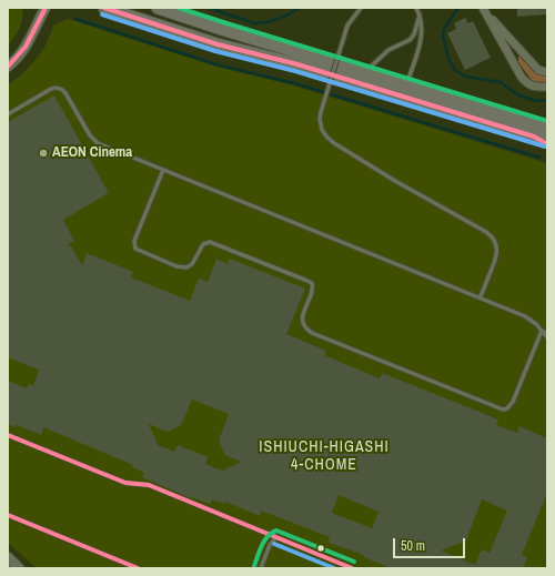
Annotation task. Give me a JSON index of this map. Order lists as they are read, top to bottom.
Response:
{
  "districts": ["ISHIUCHI-HIGASHI 4-CHOME"],
  "places": ["AEON Cinema"],
  "scale_bar": "50 m"
}
